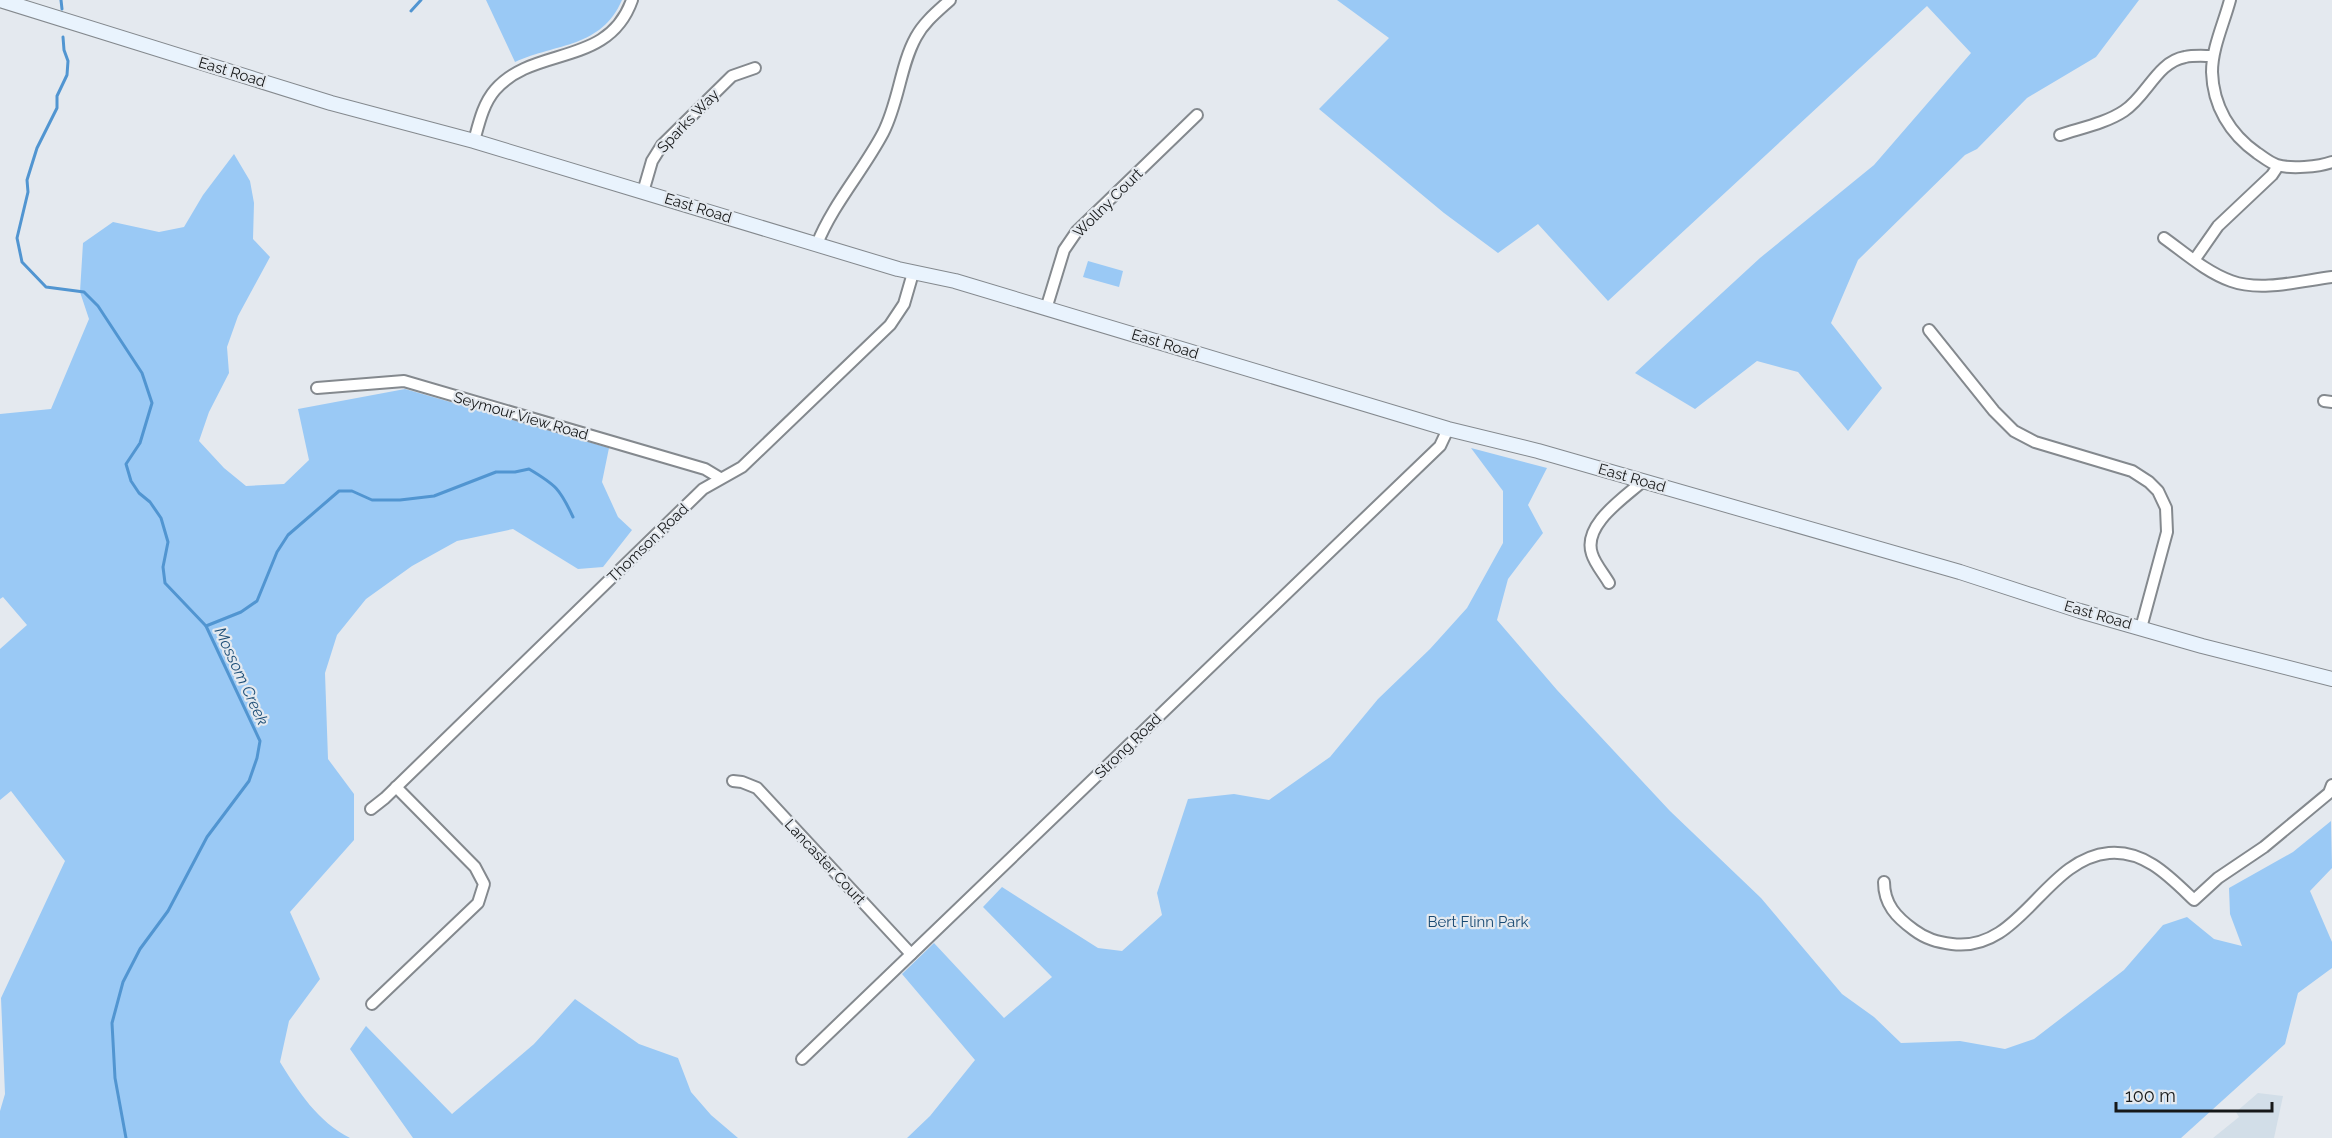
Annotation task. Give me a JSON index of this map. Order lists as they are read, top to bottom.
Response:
{
  "streets": {
    "main road": ["East Road"],
    "street": [
      "Sparks Way",
      "Wollny Court",
      "Seymour View Road",
      "Thomson Road",
      "Strong Road",
      "Lancaster Court"
    ]
  },
  "crossings": [
    ["East Road", "Sparks Way"],
    ["East Road", "Wollny Court"],
    ["East Road", "Thomson Road"],
    ["East Road", "Strong Road"],
    ["Seymour View Road", "Thomson Road"],
    ["Strong Road", "Lancaster Court"]
  ],
  "water": ["Mossom Creek"],
  "parks": ["Bert Flinn Park"],
  "scale_bar": "100 m"
}
